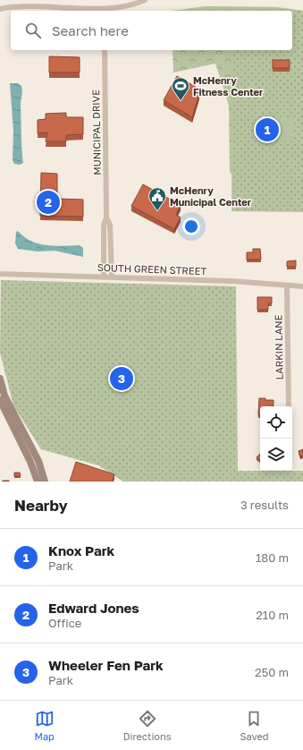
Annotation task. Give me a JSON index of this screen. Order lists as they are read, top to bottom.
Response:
{
  "streets": {
    "street": ["MUNICIPAL DRIVE", "SOUTH GREEN STREET", "LARKIN LANE"]
  },
  "crossings": [
    ["MUNICIPAL DRIVE", "SOUTH GREEN STREET"],
    ["SOUTH GREEN STREET", "LARKIN LANE"]
  ],
  "places": {
    "sports": ["McHenry Fitness Center"],
    "public building": ["McHenry Municipal Center"]
  },
  "page": {
    "search": "Search here",
    "pins": ["1", "2", "3"],
    "heading": ["Nearby", "3 results"],
    "list": [
      {
        "mark": "1",
        "name": "Knox Park",
        "note": "Park",
        "value": "180 m"
      },
      {
        "mark": "2",
        "name": "Edward Jones",
        "note": "Office",
        "value": "210 m"
      },
      {
        "mark": "3",
        "name": "Wheeler Fen Park",
        "note": "Park",
        "value": "250 m"
      }
    ],
    "nav": ["Map", "Directions", "Saved"]
  }
}
